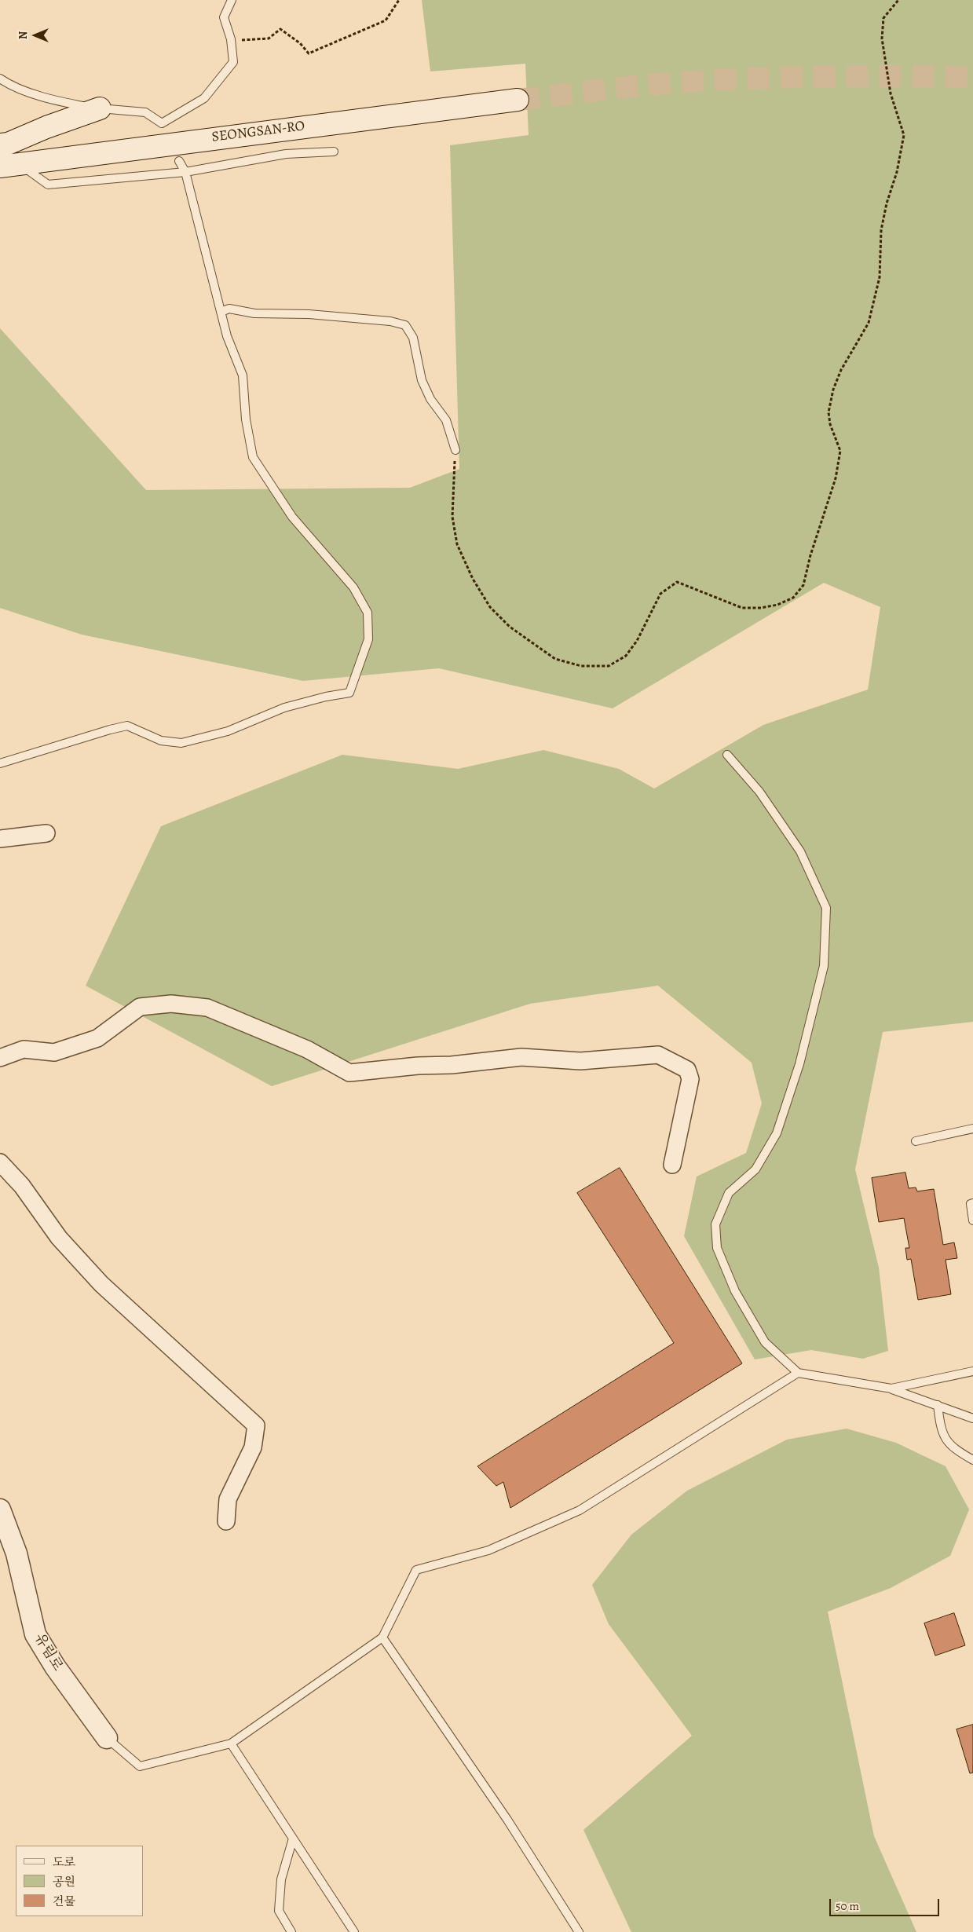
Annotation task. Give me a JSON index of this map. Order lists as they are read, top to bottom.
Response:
{
  "streets": {
    "main road": ["SEONGSAN-RO"],
    "street": ["유림로"]
  },
  "legend": ["도로", "공원", "건물"],
  "scale_bar": "50 m",
  "north": "left"
}
